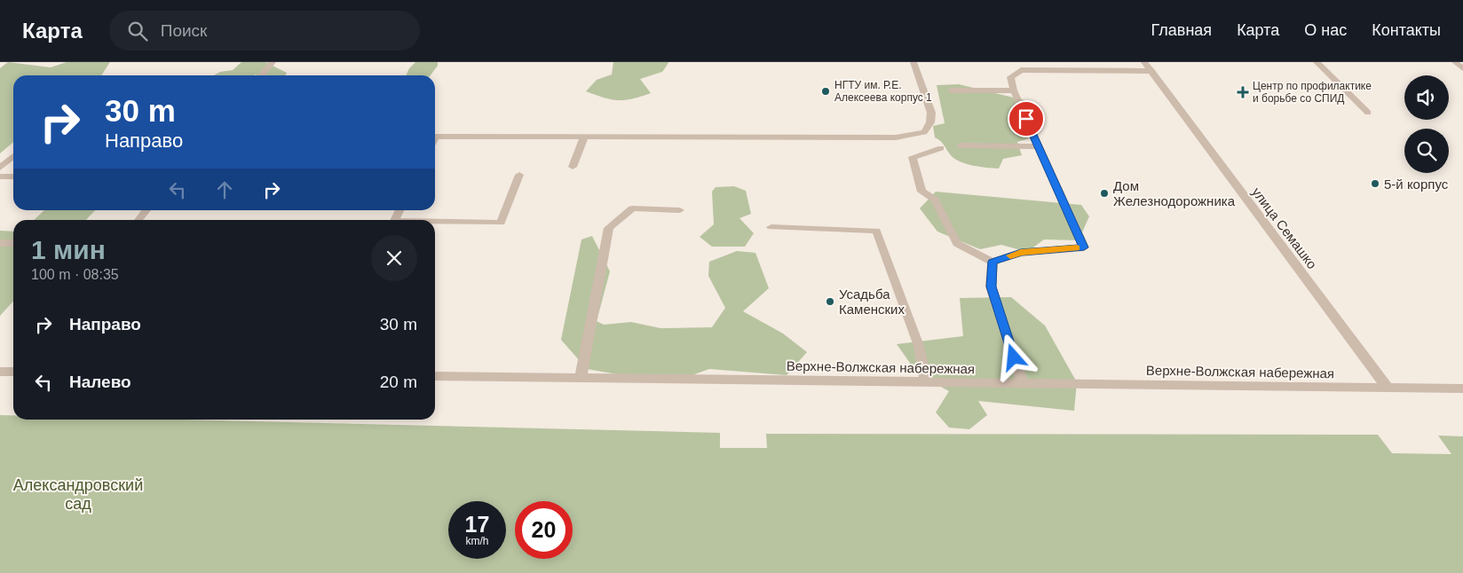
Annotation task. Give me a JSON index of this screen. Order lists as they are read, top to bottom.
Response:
{
  "streets": {
    "street": ["улица Семашко", "Верхне-Волжская набережная"]
  },
  "crossings": [
    ["улица Семашко", "Верхне-Волжская набережная"]
  ],
  "parks": ["Александровский сад"],
  "places": {
    "other": [
      "НГТУ им. Р.Е. Алексеева корпус 1",
      "5-й корпус",
      "Дом Железнодорожника",
      "Усадьба Каменских"
    ],
    "health": ["Центр по профилактике и борьбе со СПИД"]
  },
  "page": {
    "header": "Карта",
    "search": "Поиск",
    "nav": [
      "Главная",
      "Карта",
      "О нас",
      "Контакты"
    ],
    "turn": ["30 m", "Направо"],
    "heading": ["1 мин", "100 m · 08:35"],
    "list": [
      {
        "name": "Направо",
        "value": "30 m"
      },
      {
        "name": "Налево",
        "value": "20 m"
      }
    ],
    "speed": "17 km/h",
    "limit": "20"
  }
}
